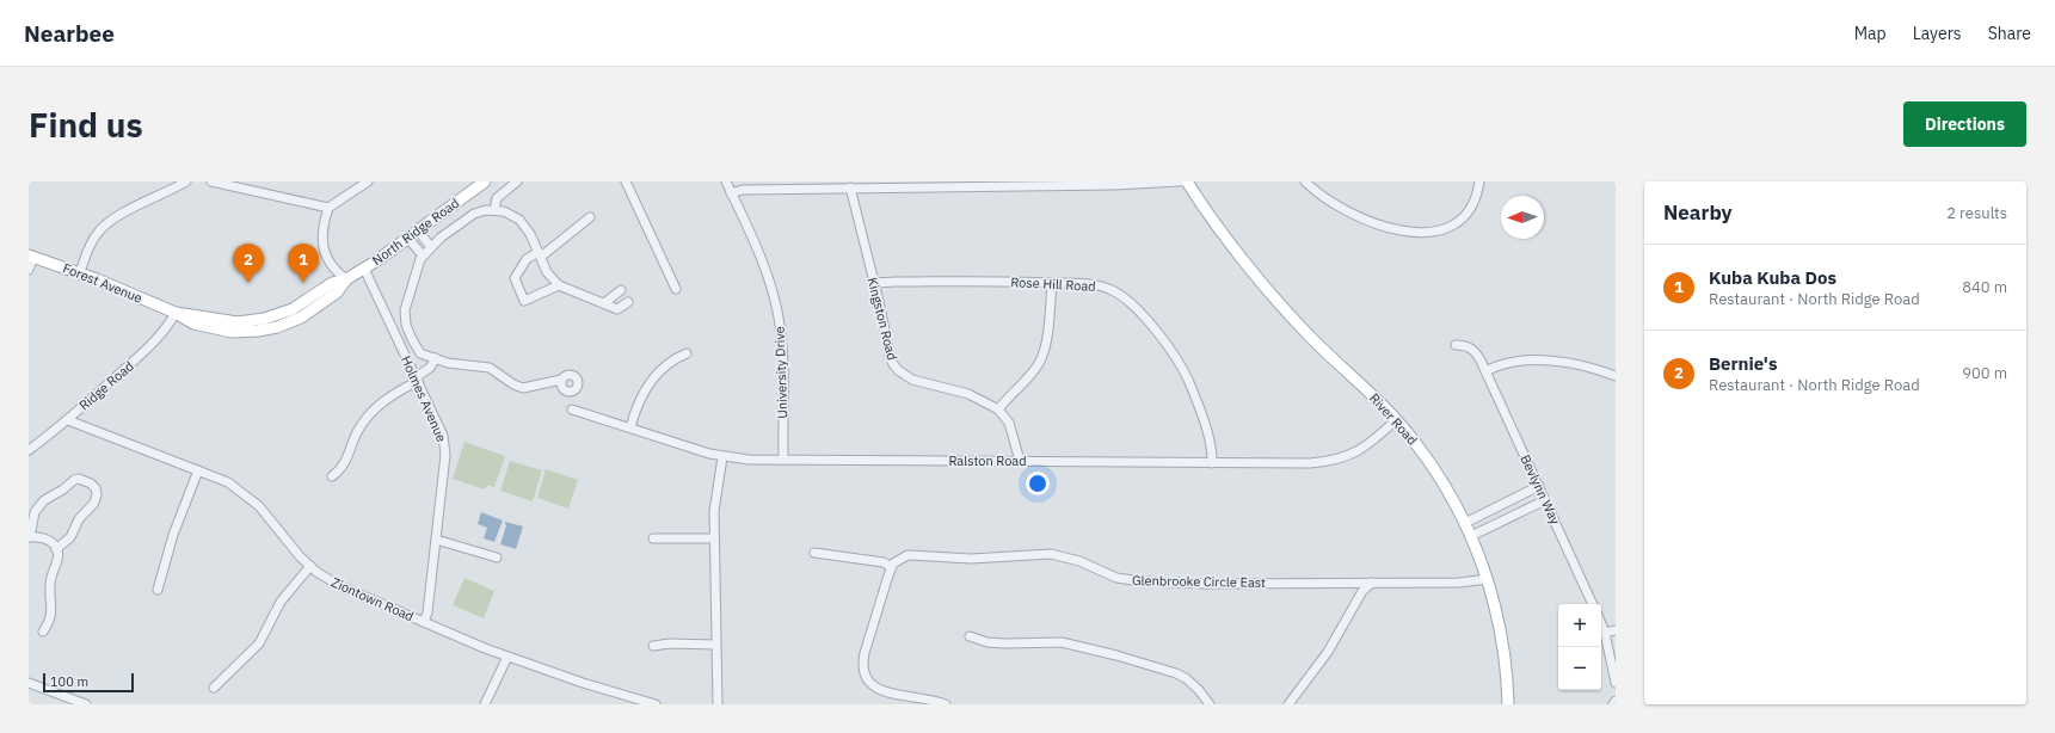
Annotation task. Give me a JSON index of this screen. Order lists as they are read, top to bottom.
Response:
{
  "streets": {
    "main road": ["North Ridge Road", "Forest Avenue", "River Road"],
    "street": [
      "Rose Hill Road",
      "Kingston Road",
      "University Drive",
      "Ridge Road",
      "Holmes Avenue",
      "Ralston Road",
      "Bevlynn Way",
      "Glenbrooke Circle East",
      "Ziontown Road"
    ]
  },
  "crossings": [
    ["North Ridge Road", "Forest Avenue"],
    ["North Ridge Road", "Ridge Road"],
    ["North Ridge Road", "Holmes Avenue"],
    ["Forest Avenue", "Ridge Road"],
    ["Rose Hill Road", "Kingston Road"],
    ["Rose Hill Road", "Ralston Road"],
    ["University Drive", "Ralston Road"],
    ["Ridge Road", "Ziontown Road"],
    ["Holmes Avenue", "Ziontown Road"],
    ["River Road", "Ralston Road"],
    ["River Road", "Glenbrooke Circle East"]
  ],
  "scale_bar": "100 m",
  "north": "left",
  "page": {
    "header": "Nearbee",
    "nav": ["Map", "Layers", "Share"],
    "buttons": "Directions",
    "title": "Find us",
    "heading": ["Nearby", "2 results"],
    "pins": ["1", "2"],
    "list": [
      {
        "mark": "1",
        "name": "Kuba Kuba Dos",
        "note": "Restaurant · North Ridge Road",
        "value": "840 m"
      },
      {
        "mark": "2",
        "name": "Bernie's",
        "note": "Restaurant · North Ridge Road",
        "value": "900 m"
      }
    ],
    "map_buttons": ["+", "−"],
    "scale": "100 m"
  }
}
